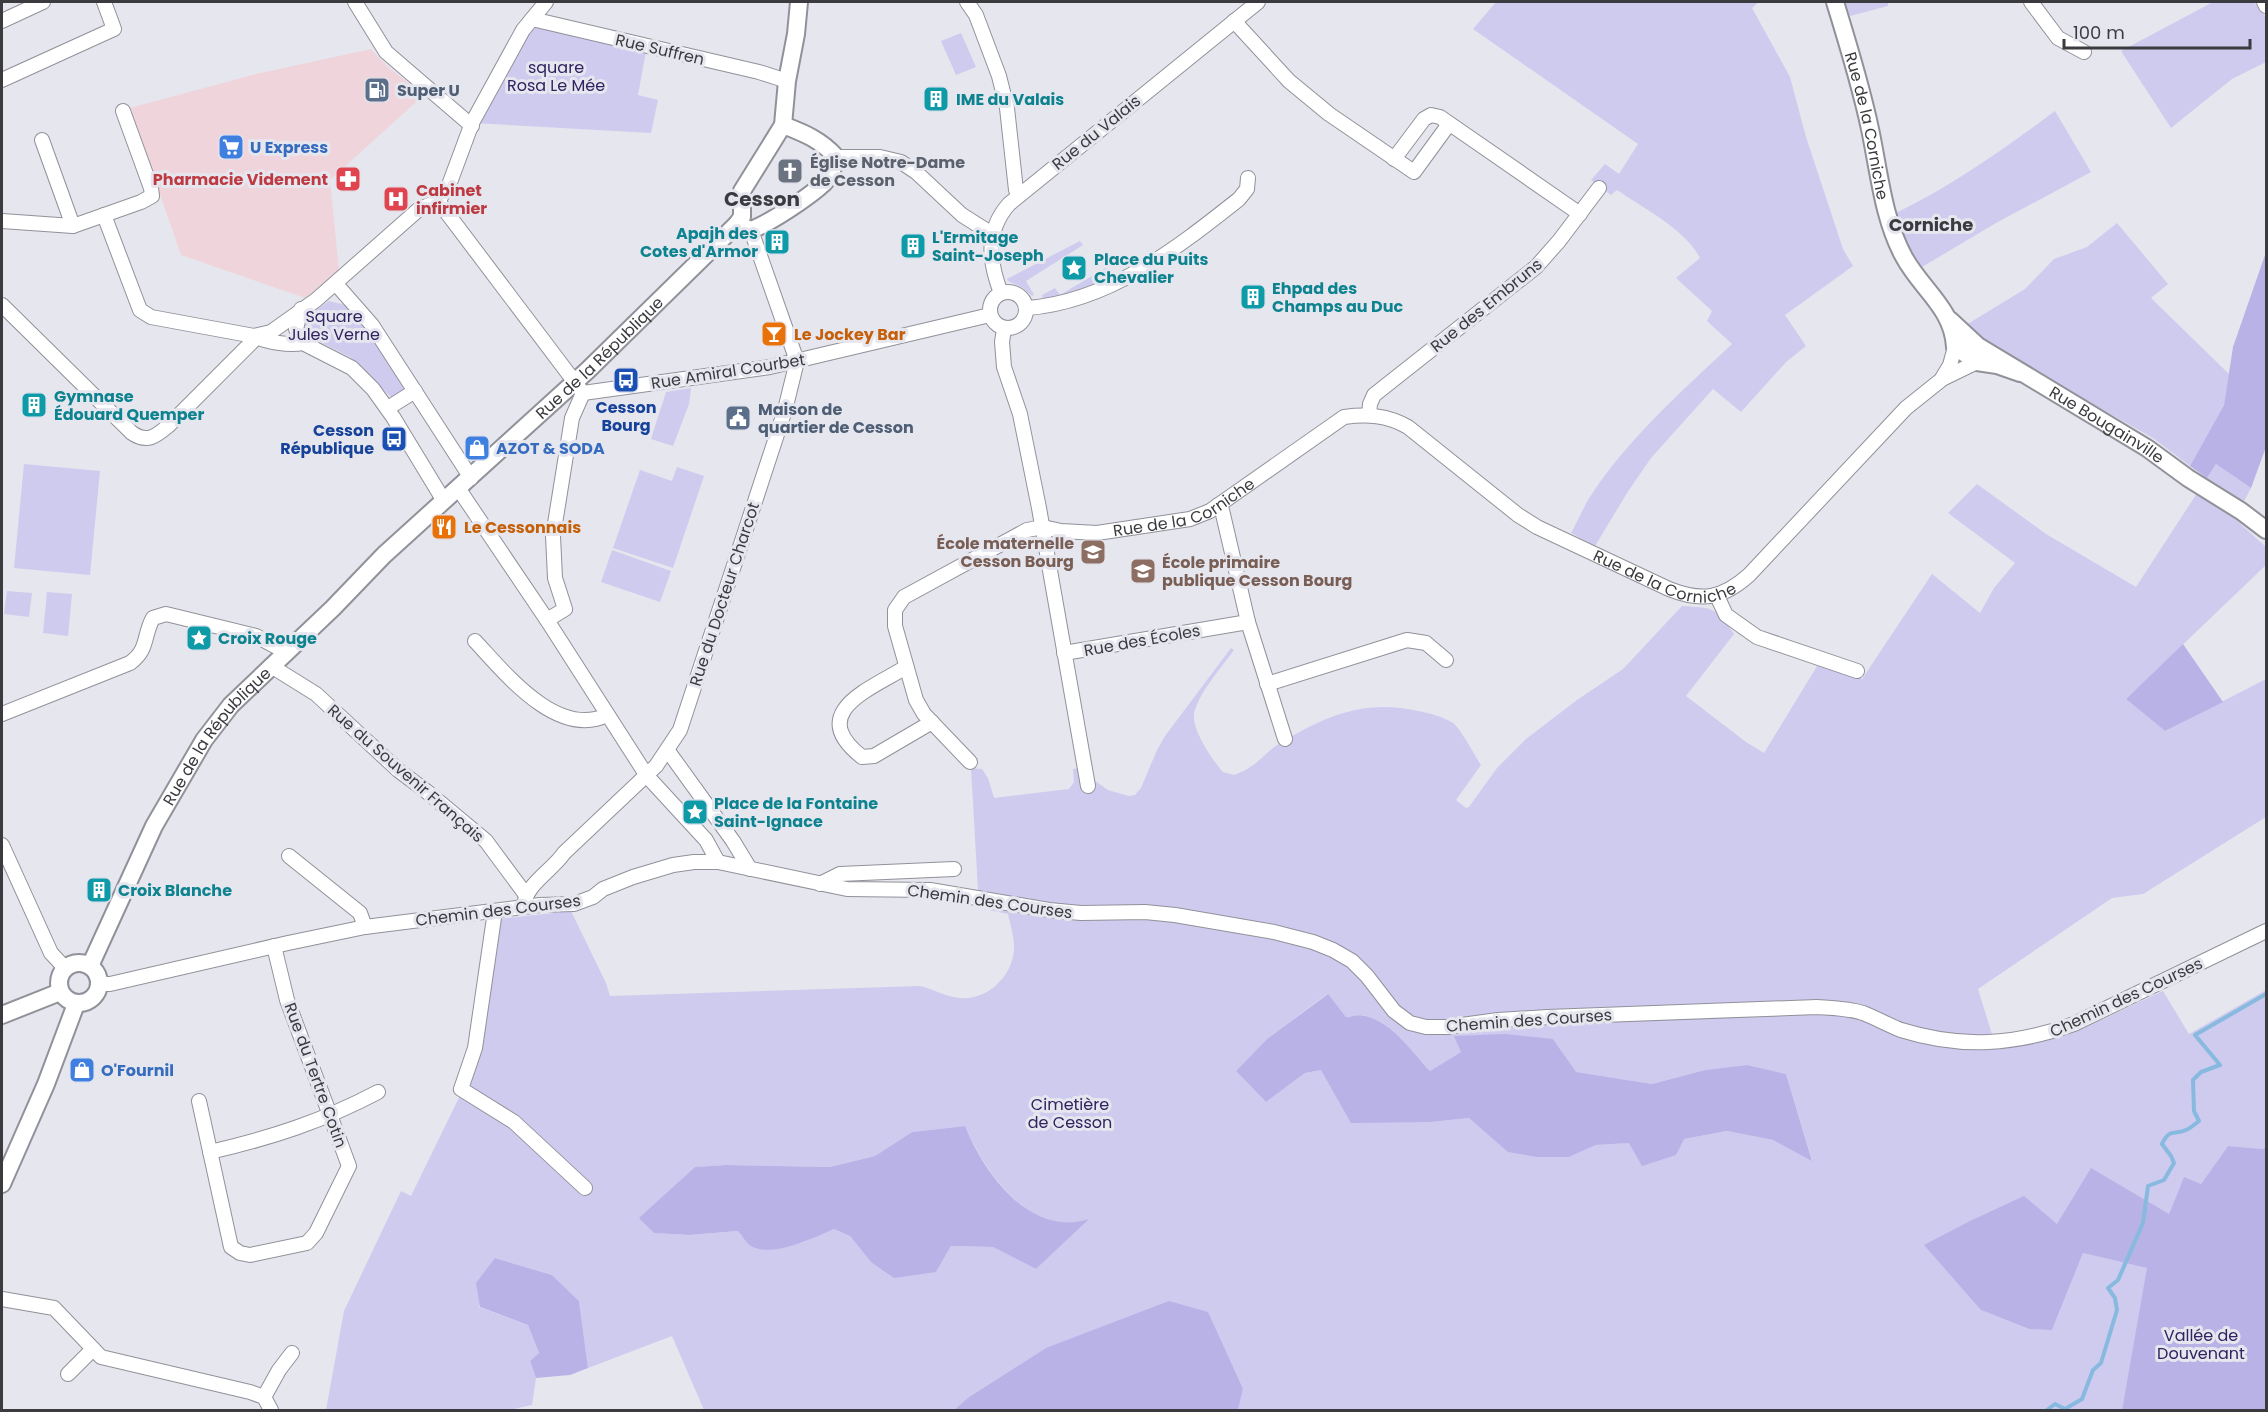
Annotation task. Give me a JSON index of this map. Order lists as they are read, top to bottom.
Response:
{
  "streets": {
    "street": [
      "Rue Suffren",
      "Rue de la Corniche",
      "Rue du Valais",
      "Rue des Embruns",
      "Rue de la République",
      "Rue Amiral Courbet",
      "Rue Bougainville",
      "Rue du Docteur Charcot",
      "Rue des Écoles",
      "Rue du Souvenir Français",
      "Chemin des Courses",
      "Rue du Tertre Cotin"
    ]
  },
  "crossings": [
    ["Rue de la Corniche", "Rue des Embruns"],
    ["Rue de la Corniche", "Rue Bougainville"],
    ["Rue de la Corniche", "Rue des Écoles"],
    ["Rue du Valais", "Rue Amiral Courbet"],
    ["Rue du Valais", "Rue des Écoles"],
    ["Rue de la République", "Rue Amiral Courbet"],
    ["Rue de la République", "Rue du Souvenir Français"],
    ["Rue de la République", "Chemin des Courses"],
    ["Rue Amiral Courbet", "Rue du Docteur Charcot"],
    ["Rue Amiral Courbet", "Rue des Écoles"],
    ["Rue du Docteur Charcot", "Rue du Souvenir Français"],
    ["Rue du Docteur Charcot", "Chemin des Courses"],
    ["Rue du Souvenir Français", "Chemin des Courses"],
    ["Chemin des Courses", "Rue du Tertre Cotin"]
  ],
  "districts": ["Cesson", "Corniche"],
  "parks": [
    "square Rosa Le Mée",
    "Square Jules Verne",
    "Cimetière de Cesson",
    "Vallée de Douvenant"
  ],
  "places": {
    "fuel station": ["Super U"],
    "building": [
      "IME du Valais",
      "Apajh des Cotes d'Armor",
      "L'Ermitage Saint-Joseph",
      "Ehpad des Champs au Duc",
      "Gymnase Édouard Quemper",
      "Croix Blanche"
    ],
    "supermarket": ["U Express"],
    "church": ["Église Notre-Dame de Cesson"],
    "pharmacy": ["Pharmacie Videment"],
    "hospital": ["Cabinet infirmier"],
    "place": ["Place du Puits Chevalier", "Croix Rouge", "Place de la Fontaine Saint-Ignace"],
    "bar": ["Le Jockey Bar"],
    "bus stop": ["Cesson Bourg", "Cesson République"],
    "public building": ["Maison de quartier de Cesson"],
    "shop": ["AZOT & SODA", "O'Fournil"],
    "restaurant": ["Le Cessonnais"],
    "school or university": ["École maternelle Cesson Bourg", "École primaire publique Cesson Bourg"]
  },
  "scale_bar": "100 m"
}
